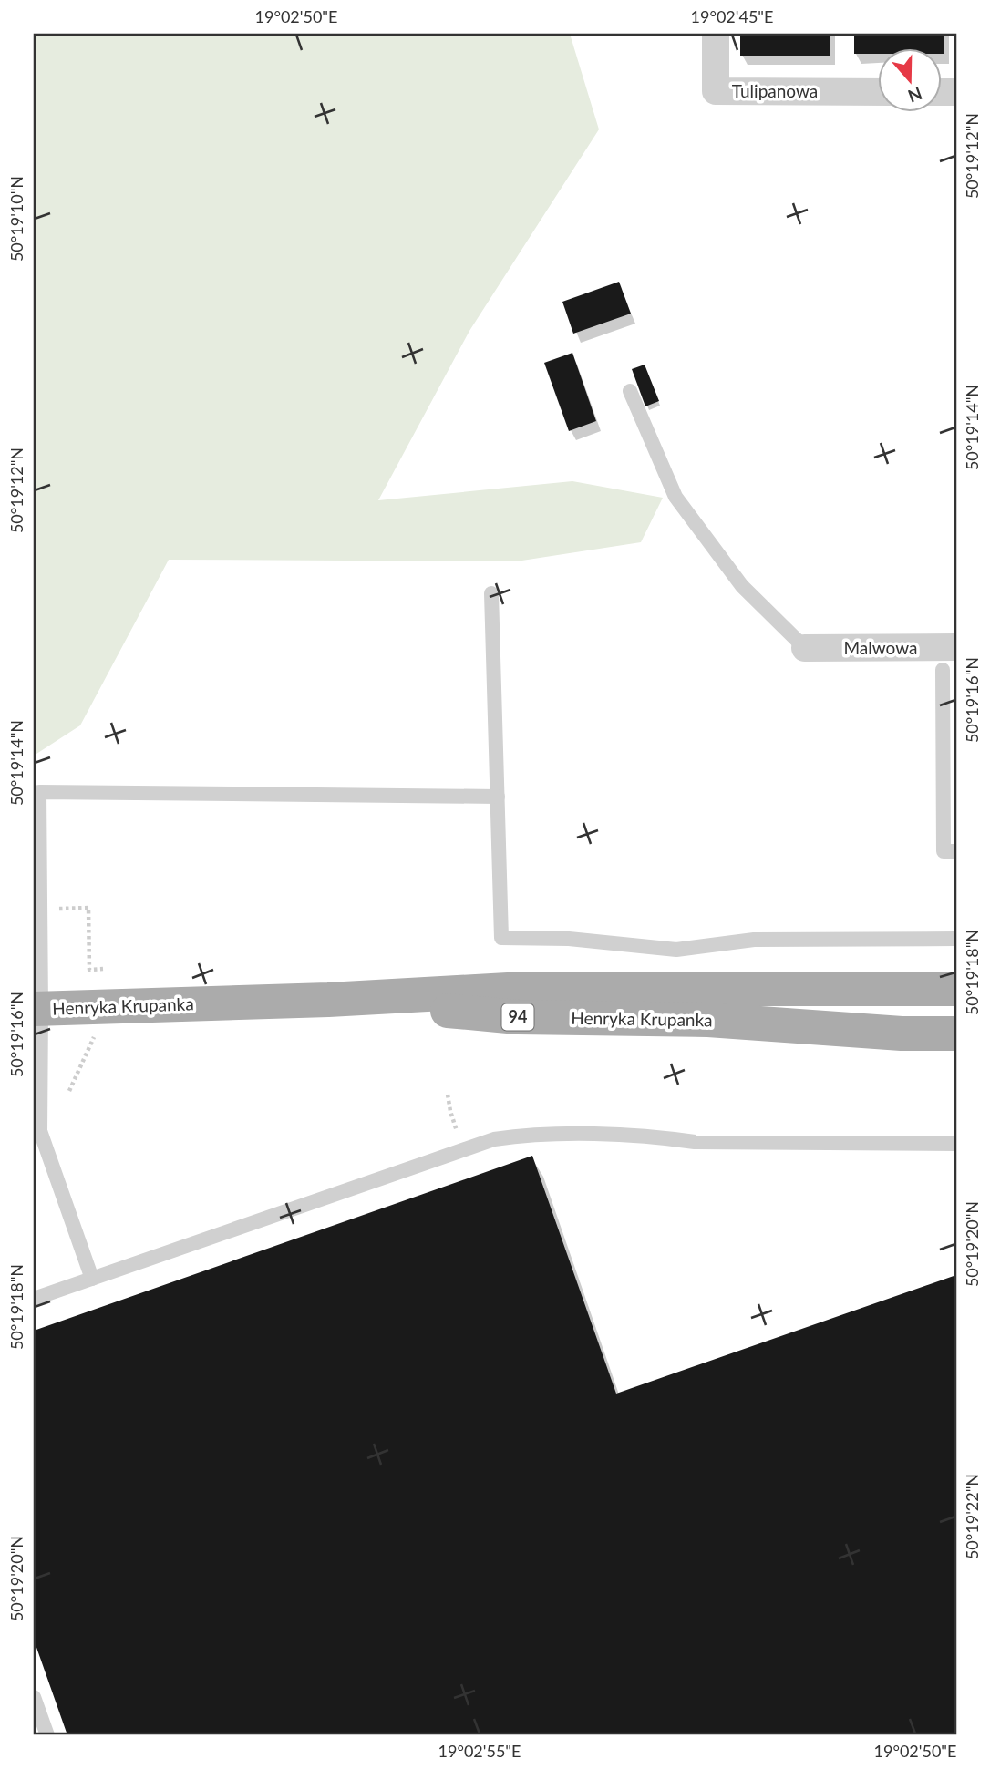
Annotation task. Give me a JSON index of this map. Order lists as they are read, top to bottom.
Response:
{
  "streets": {
    "main road": ["Henryka Krupanka", "94"],
    "street": ["Tulipanowa", "Malwowa"]
  },
  "north": "bottom",
  "coordinates": [
    "19°02'50\"E",
    "19°02'45\"E",
    "50°19'12\"N",
    "50°19'10\"N",
    "50°19'14\"N",
    "50°19'16\"N",
    "50°19'18\"N",
    "50°19'20\"N",
    "50°19'22\"N",
    "19°02'55\"E"
  ]
}
